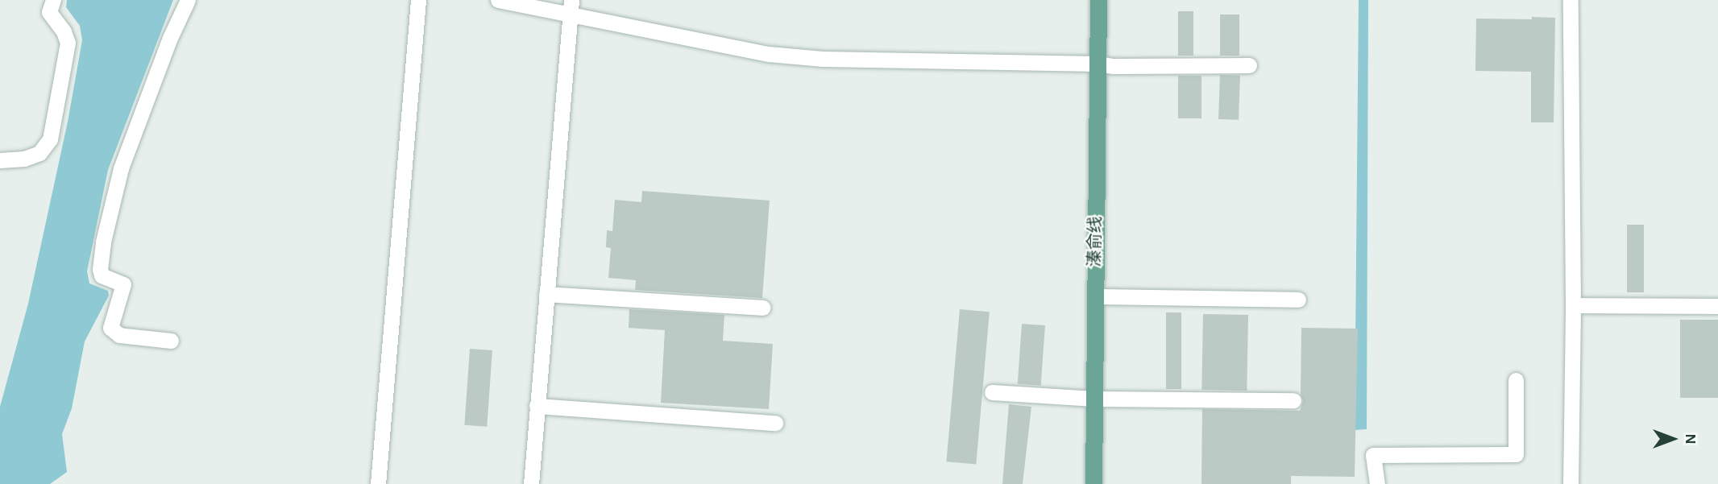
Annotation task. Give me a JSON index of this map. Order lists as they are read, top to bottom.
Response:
{
  "streets": {
    "main road": ["溱俞线"]
  },
  "north": "right"
}
